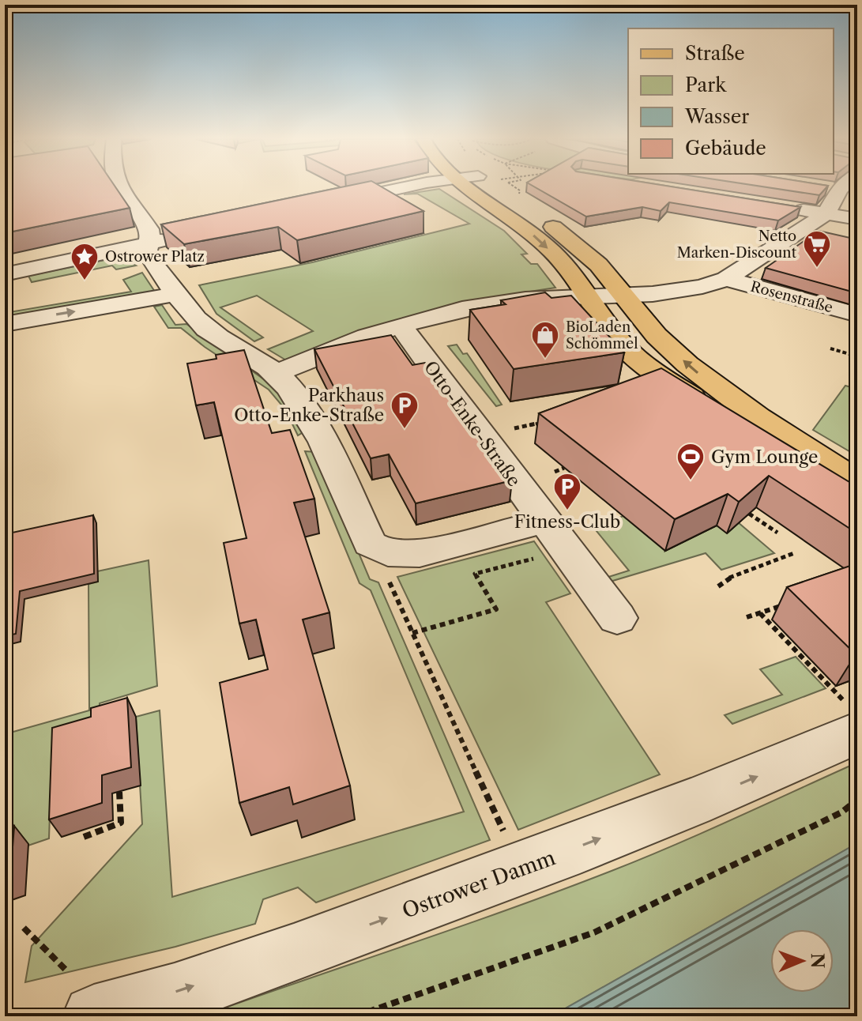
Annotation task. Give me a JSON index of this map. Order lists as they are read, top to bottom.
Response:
{
  "streets": {
    "street": ["Rosenstraße", "Otto-Enke-Straße", "Ostrower Damm"]
  },
  "one_way": ["Ostrower Damm"],
  "places": {
    "supermarket": ["Netto Marken-Discount"],
    "place": ["Ostrower Platz"],
    "shop": ["BioLaden Schömmel"],
    "parking": ["Parkhaus Otto-Enke-Straße", "Fitness-Club"],
    "sports": ["Gym Lounge"]
  },
  "legend": [
    "Straße",
    "Park",
    "Wasser",
    "Gebäude"
  ],
  "north": "right"
}
